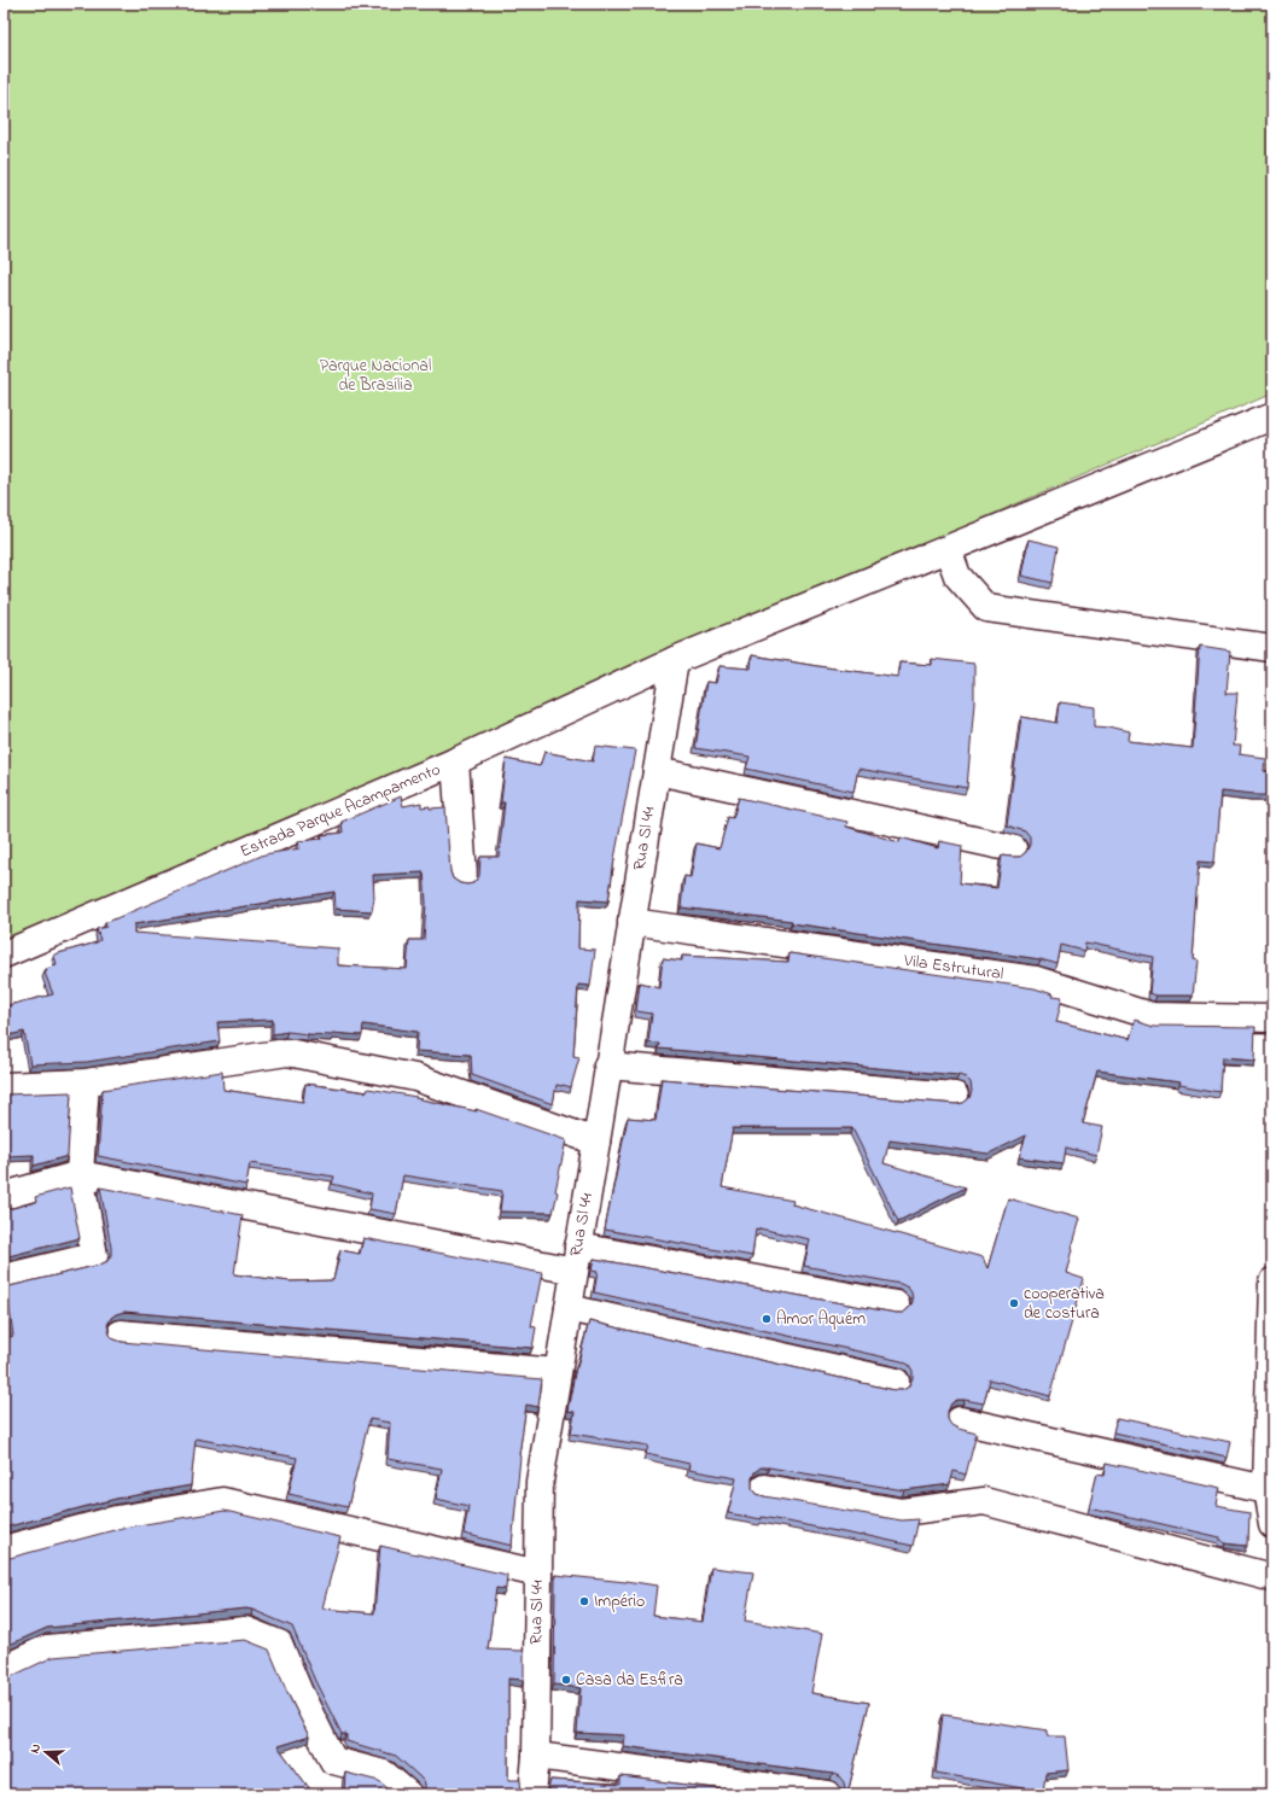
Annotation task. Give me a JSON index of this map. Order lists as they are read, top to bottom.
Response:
{
  "streets": {
    "street": ["Estrada Parque Acampamento", "Rua Sl 44", "Vila Estrutural"]
  },
  "crossings": [
    ["Estrada Parque Acampamento", "Rua Sl 44"],
    ["Rua Sl 44", "Vila Estrutural"]
  ],
  "parks": ["Parque Nacional de Brasília"],
  "places": [
    "cooperativa de costura",
    "Amor Aquém",
    "Império",
    "Casa da Esfira"
  ],
  "north": "left"
}
